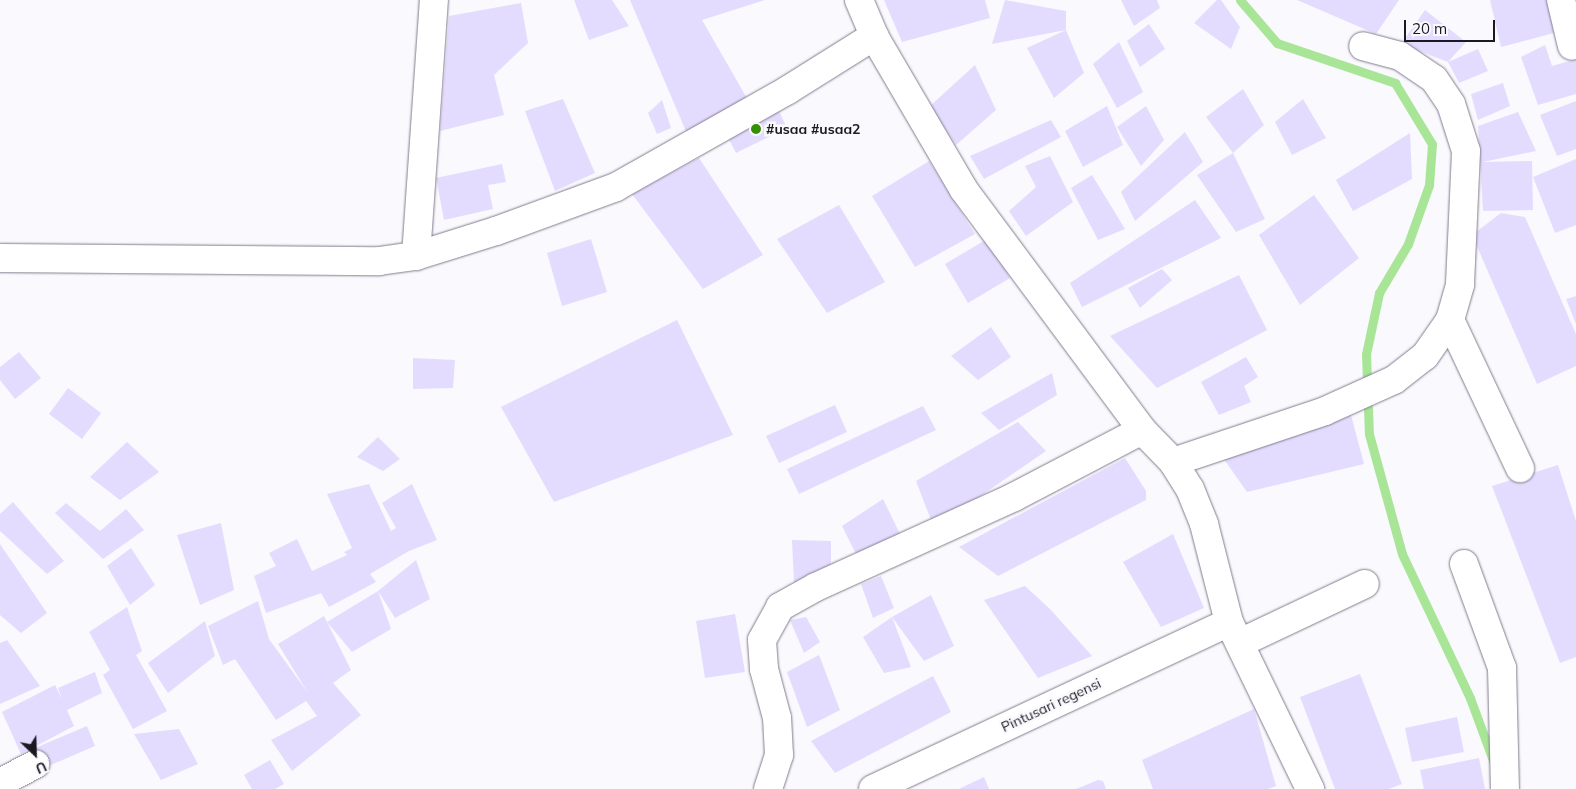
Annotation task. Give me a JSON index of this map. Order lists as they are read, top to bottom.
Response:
{
  "streets": {
    "street": ["Pintusari regensi"]
  },
  "places": ["#usaa #usaa2"],
  "scale_bar": "20 m",
  "north": "bottom right"
}
